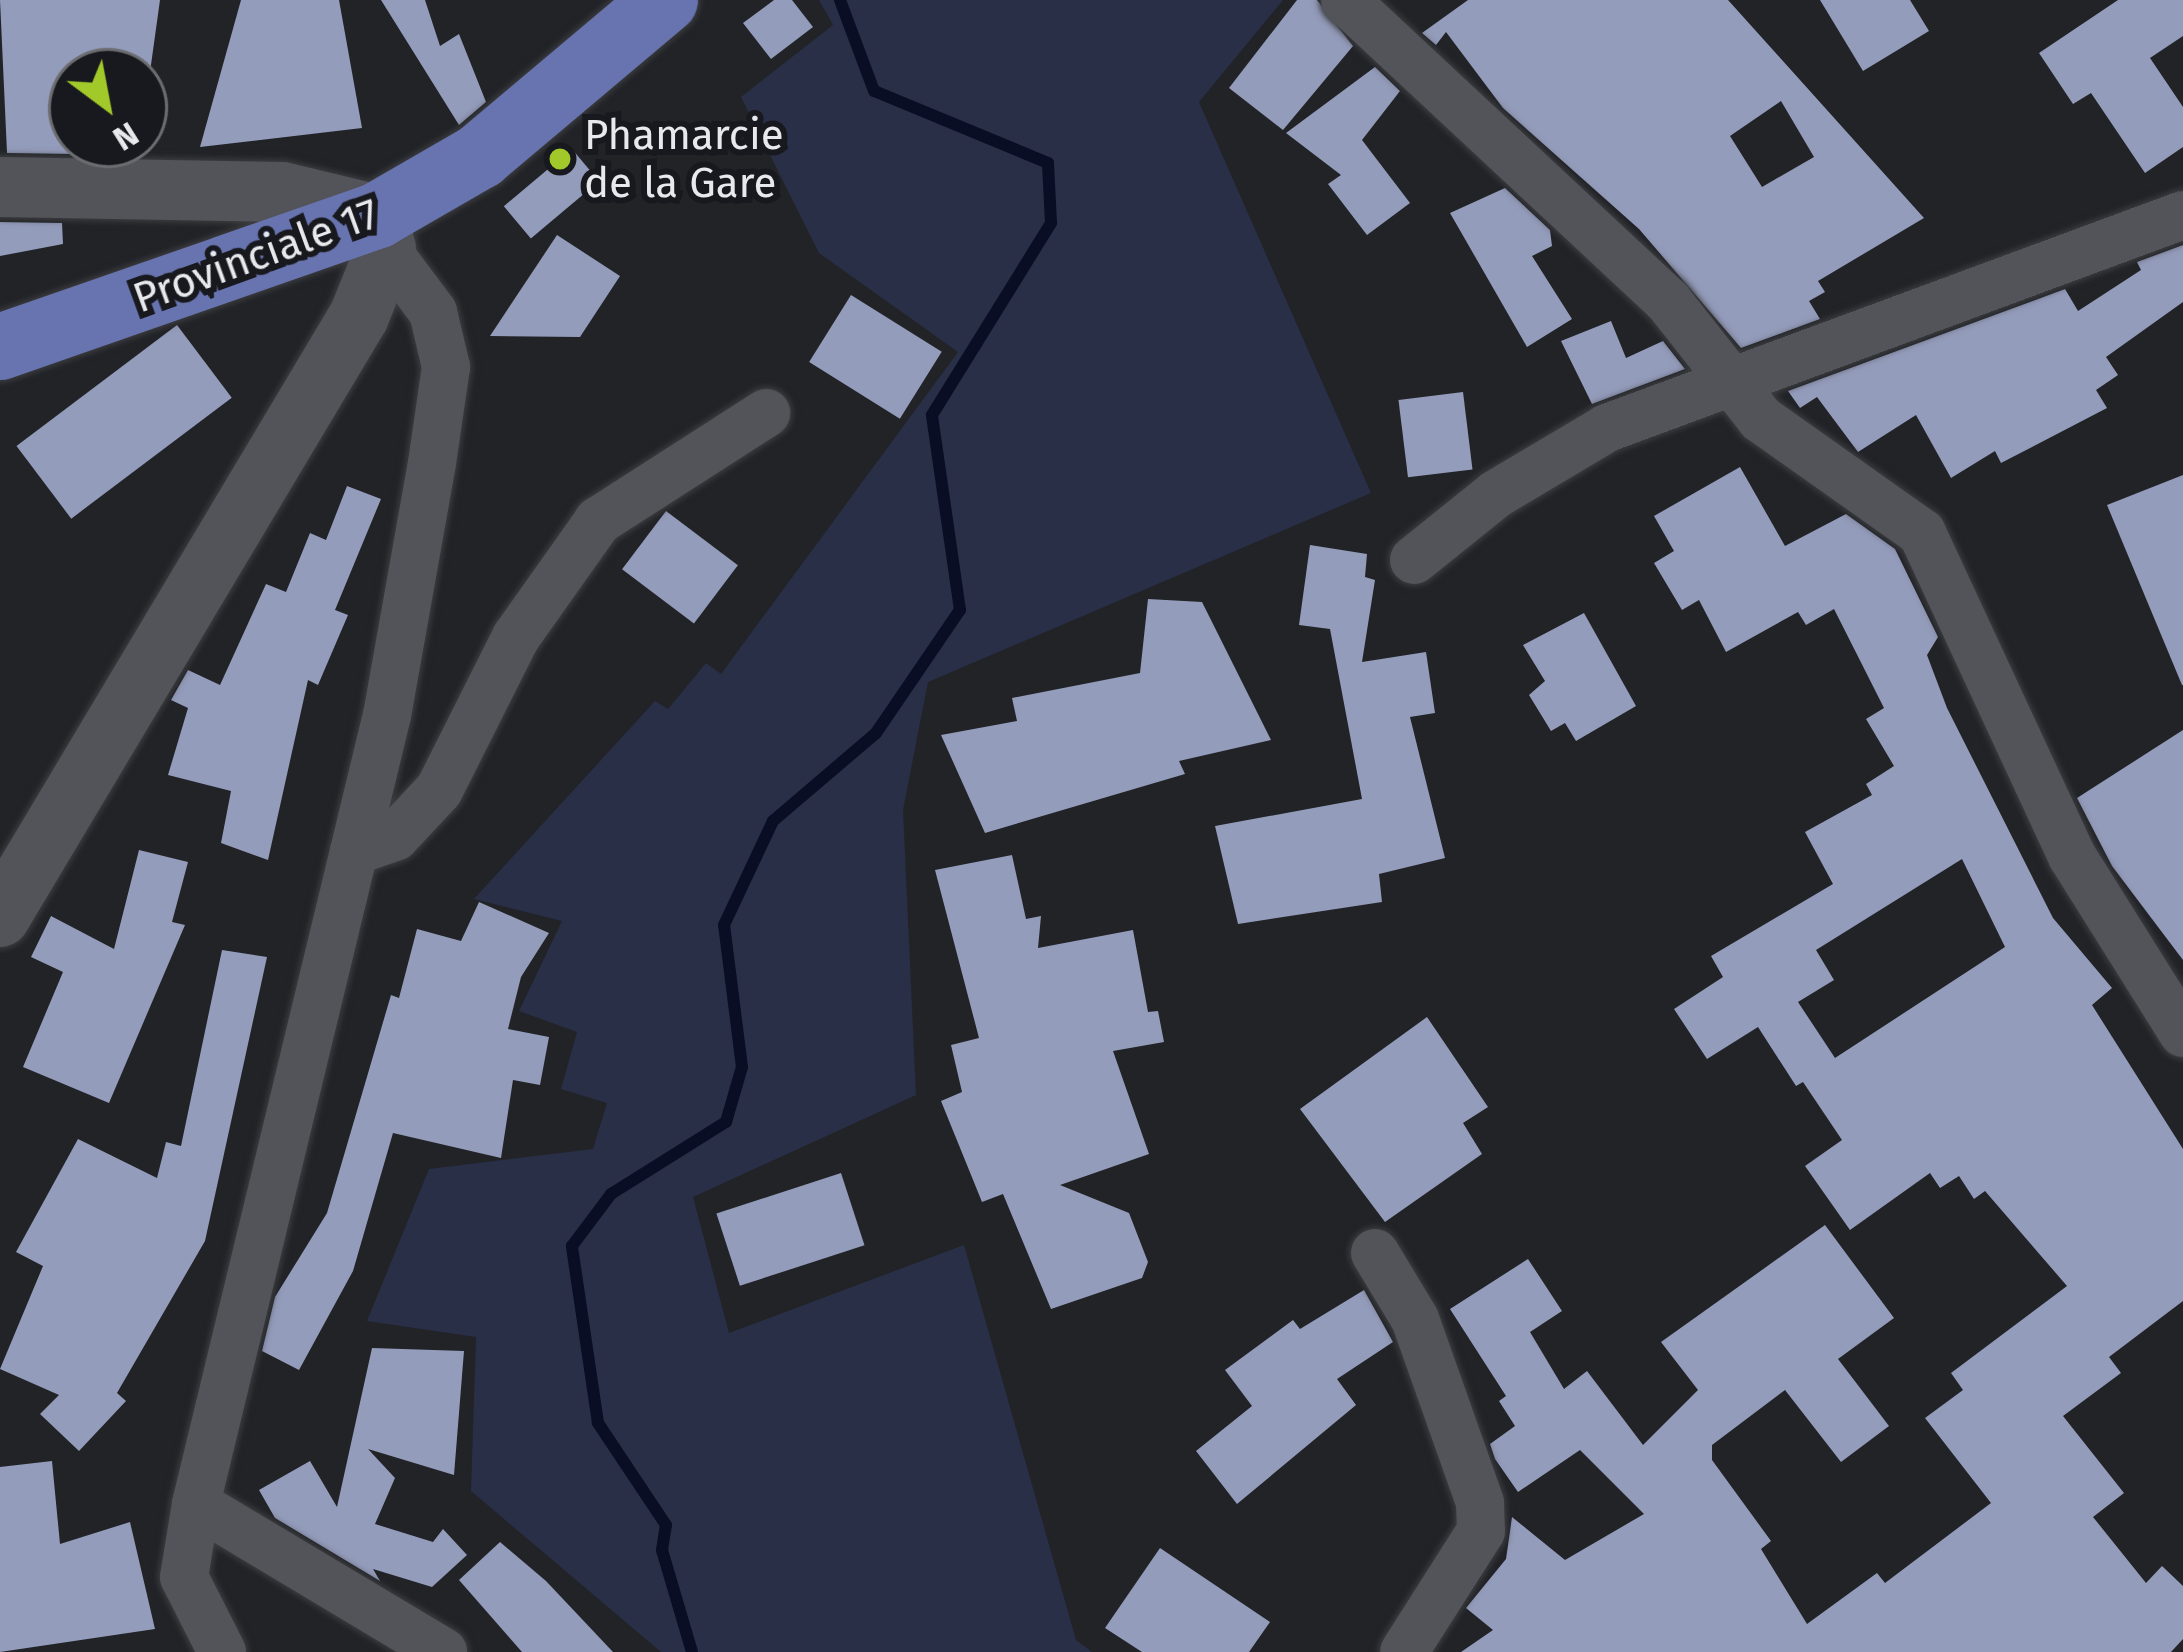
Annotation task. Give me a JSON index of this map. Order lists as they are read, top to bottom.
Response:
{
  "streets": {
    "main road": ["Provinciale 17"]
  },
  "places": ["Phamarcie de la Gare"],
  "north": "bottom right"
}
